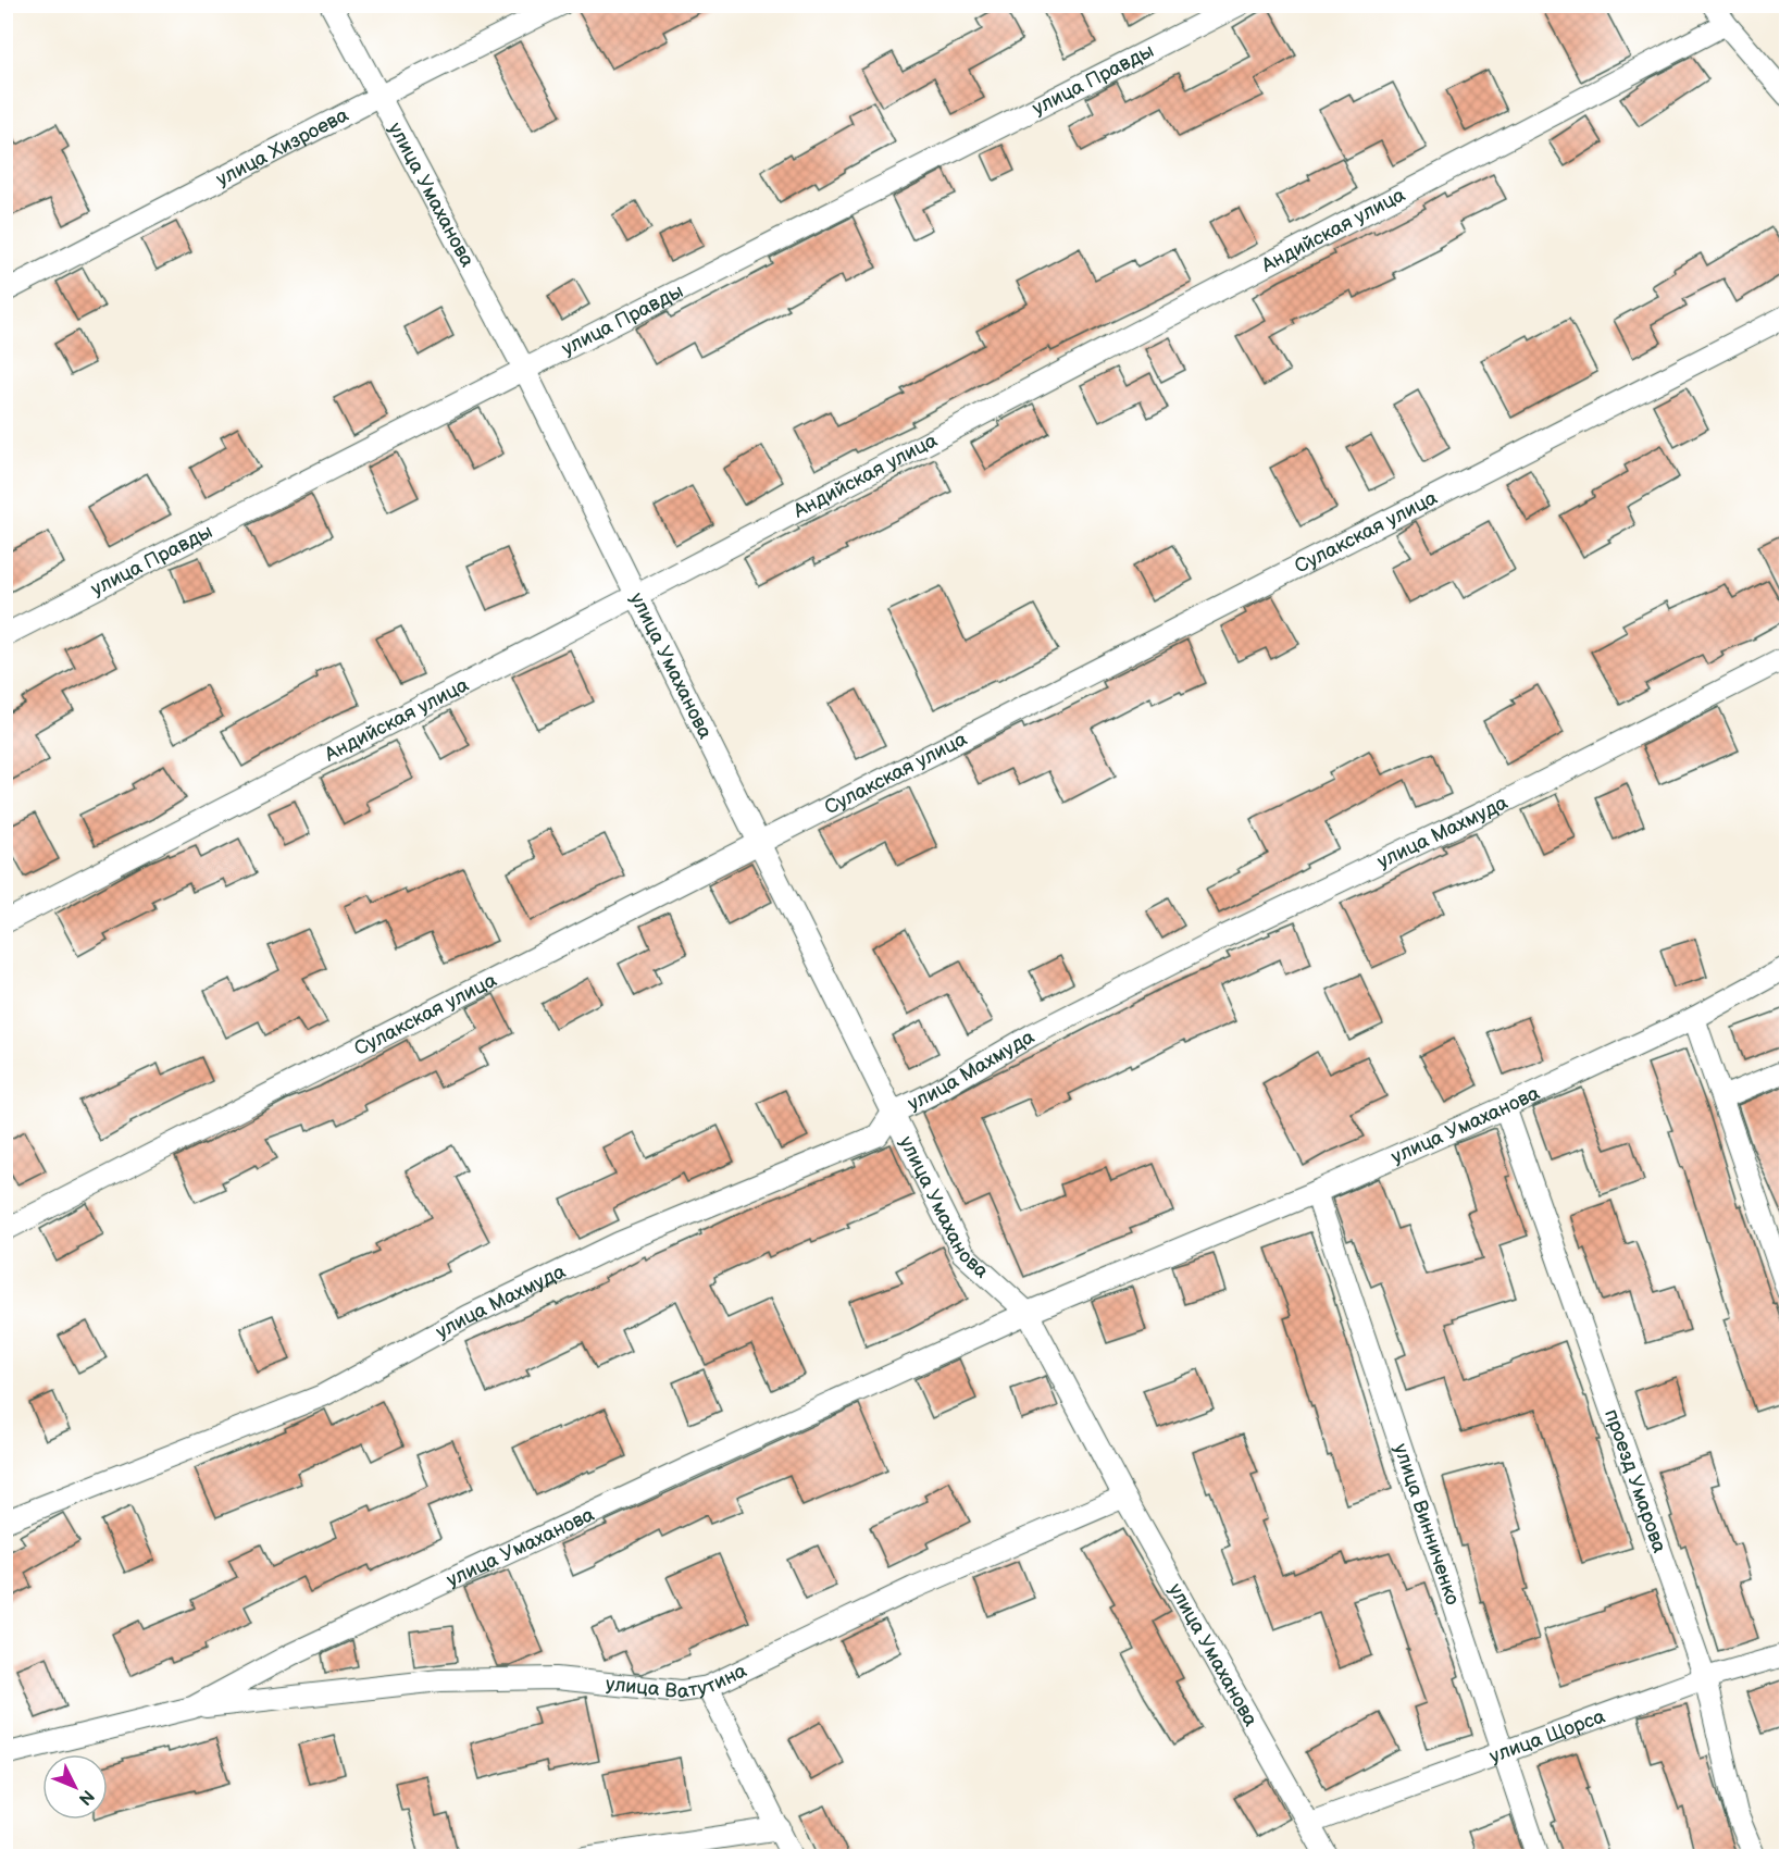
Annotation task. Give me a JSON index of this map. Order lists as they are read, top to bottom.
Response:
{
  "streets": {
    "street": [
      "улица Правды",
      "улица Хизроева",
      "улица Умаханова",
      "Андийская улица",
      "Сулакская улица",
      "улица Махмуда",
      "проезд Умарова",
      "улица Винниченко",
      "улица Ватутина",
      "улица Щорса"
    ]
  },
  "crossings": [
    ["улица Правды", "улица Умаханова"],
    ["улица Хизроева", "улица Умаханова"],
    ["улица Умаханова", "Андийская улица"],
    ["улица Умаханова", "Сулакская улица"],
    ["улица Умаханова", "улица Махмуда"],
    ["улица Умаханова", "проезд Умарова"],
    ["улица Умаханова", "улица Винниченко"],
    ["улица Умаханова", "улица Ватутина"],
    ["улица Умаханова", "улица Щорса"],
    ["проезд Умарова", "улица Щорса"],
    ["улица Винниченко", "улица Щорса"]
  ],
  "north": "bottom right"
}
